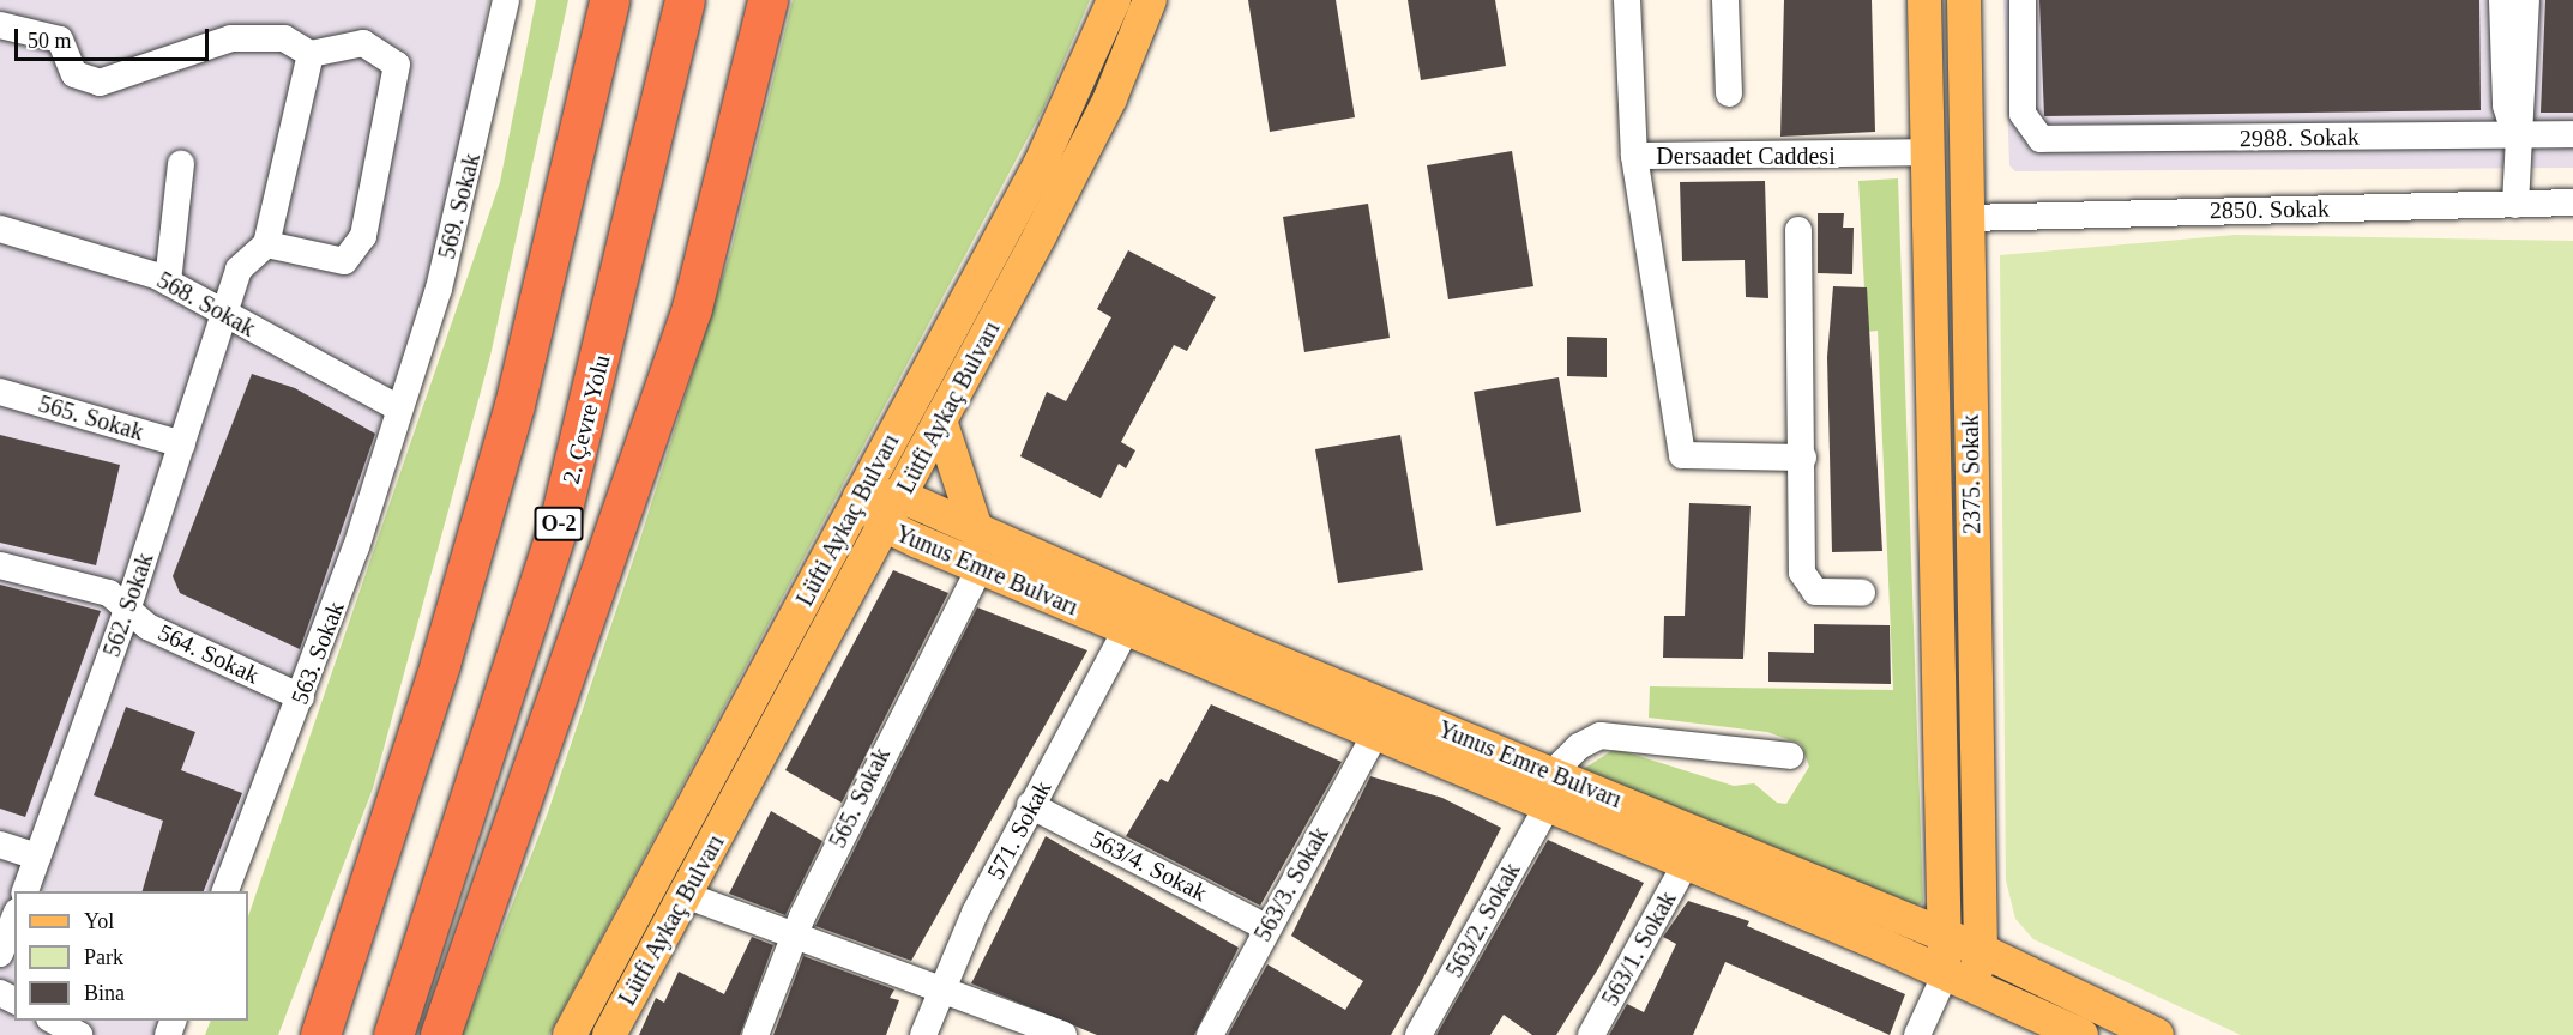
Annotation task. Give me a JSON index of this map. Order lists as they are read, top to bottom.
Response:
{
  "streets": {
    "highway": ["2. Çevre Yolu", "O-2"],
    "main road": [
      "Lütfi Aykaç Bulvarı",
      "2375. Sokak",
      "Lüfti Aykaç Bulvarı",
      "Yunus Emre Bulvarı"
    ],
    "street": [
      "2988. Sokak",
      "Dersaadet Caddesi",
      "569. Sokak",
      "2850. Sokak",
      "568. Sokak",
      "565. Sokak",
      "562. Sokak",
      "563. Sokak",
      "564. Sokak",
      "571. Sokak",
      "563/4. Sokak",
      "563/3. Sokak",
      "563/2. Sokak",
      "563/1. Sokak"
    ]
  },
  "crossings": [
    ["Dersaadet Caddesi", "2375. Sokak"],
    ["569. Sokak", "568. Sokak"],
    ["569. Sokak", "563. Sokak"],
    ["2850. Sokak", "2375. Sokak"],
    ["568. Sokak", "562. Sokak"],
    ["568. Sokak", "563. Sokak"],
    ["Lütfi Aykaç Bulvarı", "Yunus Emre Bulvarı"],
    ["565. Sokak", "Yunus Emre Bulvarı"],
    ["565. Sokak", "562. Sokak"],
    ["2375. Sokak", "Yunus Emre Bulvarı"],
    ["Yunus Emre Bulvarı", "571. Sokak"],
    ["Yunus Emre Bulvarı", "563/3. Sokak"],
    ["Yunus Emre Bulvarı", "563/2. Sokak"],
    ["Yunus Emre Bulvarı", "563/1. Sokak"],
    ["562. Sokak", "564. Sokak"],
    ["563. Sokak", "564. Sokak"],
    ["571. Sokak", "563/4. Sokak"],
    ["563/4. Sokak", "563/3. Sokak"]
  ],
  "legend": ["Yol", "Park", "Bina"],
  "scale_bar": "50 m"
}
